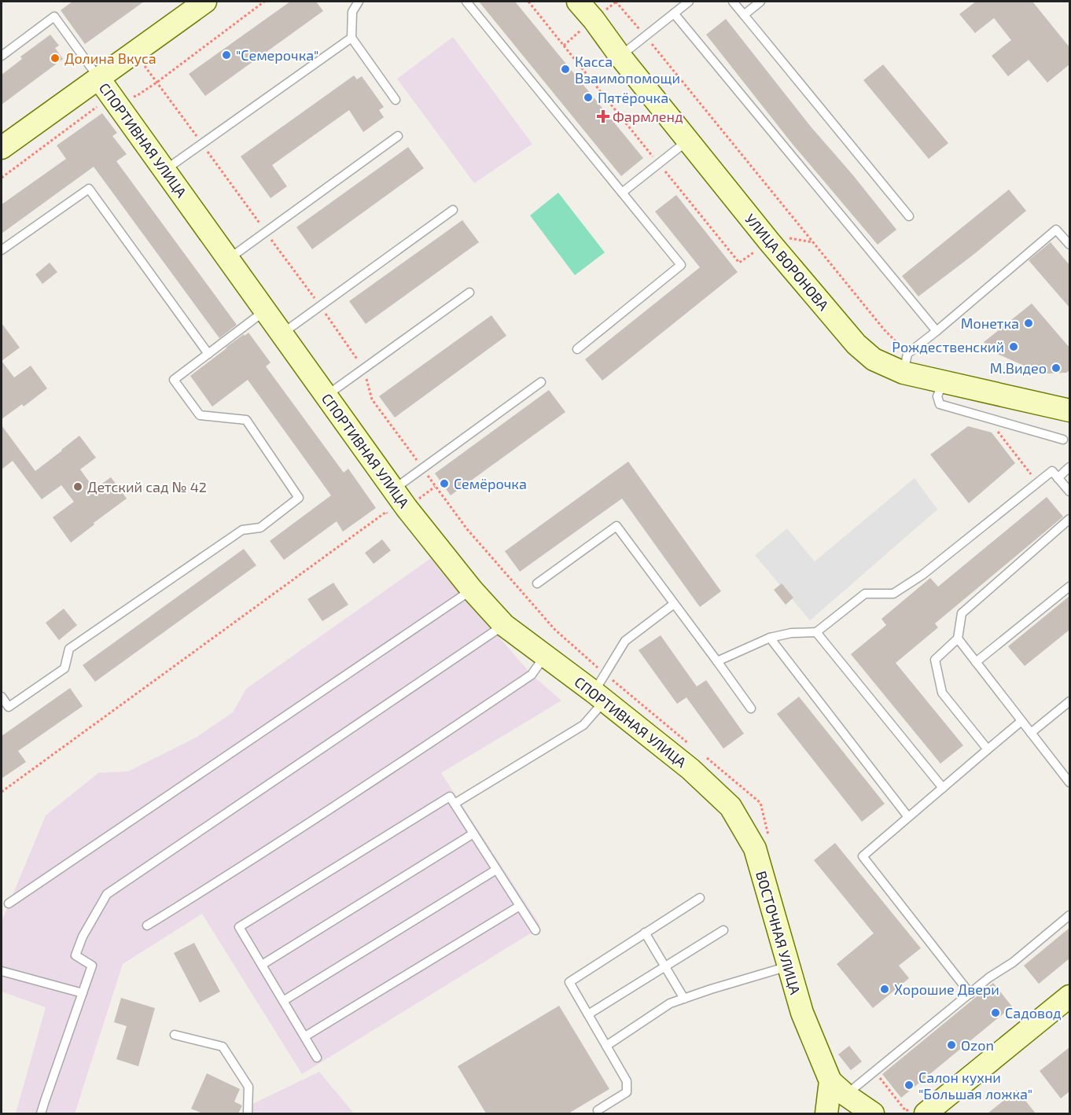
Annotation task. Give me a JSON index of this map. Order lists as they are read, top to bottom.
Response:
{
  "streets": {
    "street": ["СПОРТИВНАЯ УЛИЦА", "УЛИЦА ВОРОНОВА", "ВОСТОЧНАЯ УЛИЦА"]
  },
  "crossings": [
    ["СПОРТИВНАЯ УЛИЦА", "ВОСТОЧНАЯ УЛИЦА"]
  ],
  "places": {
    "other": [
      "\"Семерочка\"",
      "Долина Вкуса",
      "Касса Взаимопомощи",
      "Пятёрочка",
      "Монетка",
      "Рождественский",
      "М.Видео",
      "Семёрочка",
      "Детский сад № 42",
      "Хорошие Двери",
      "Садовод",
      "Ozon",
      "Салон кухни \"Большая ложка\""
    ],
    "health": ["Фармленд"]
  }
}
